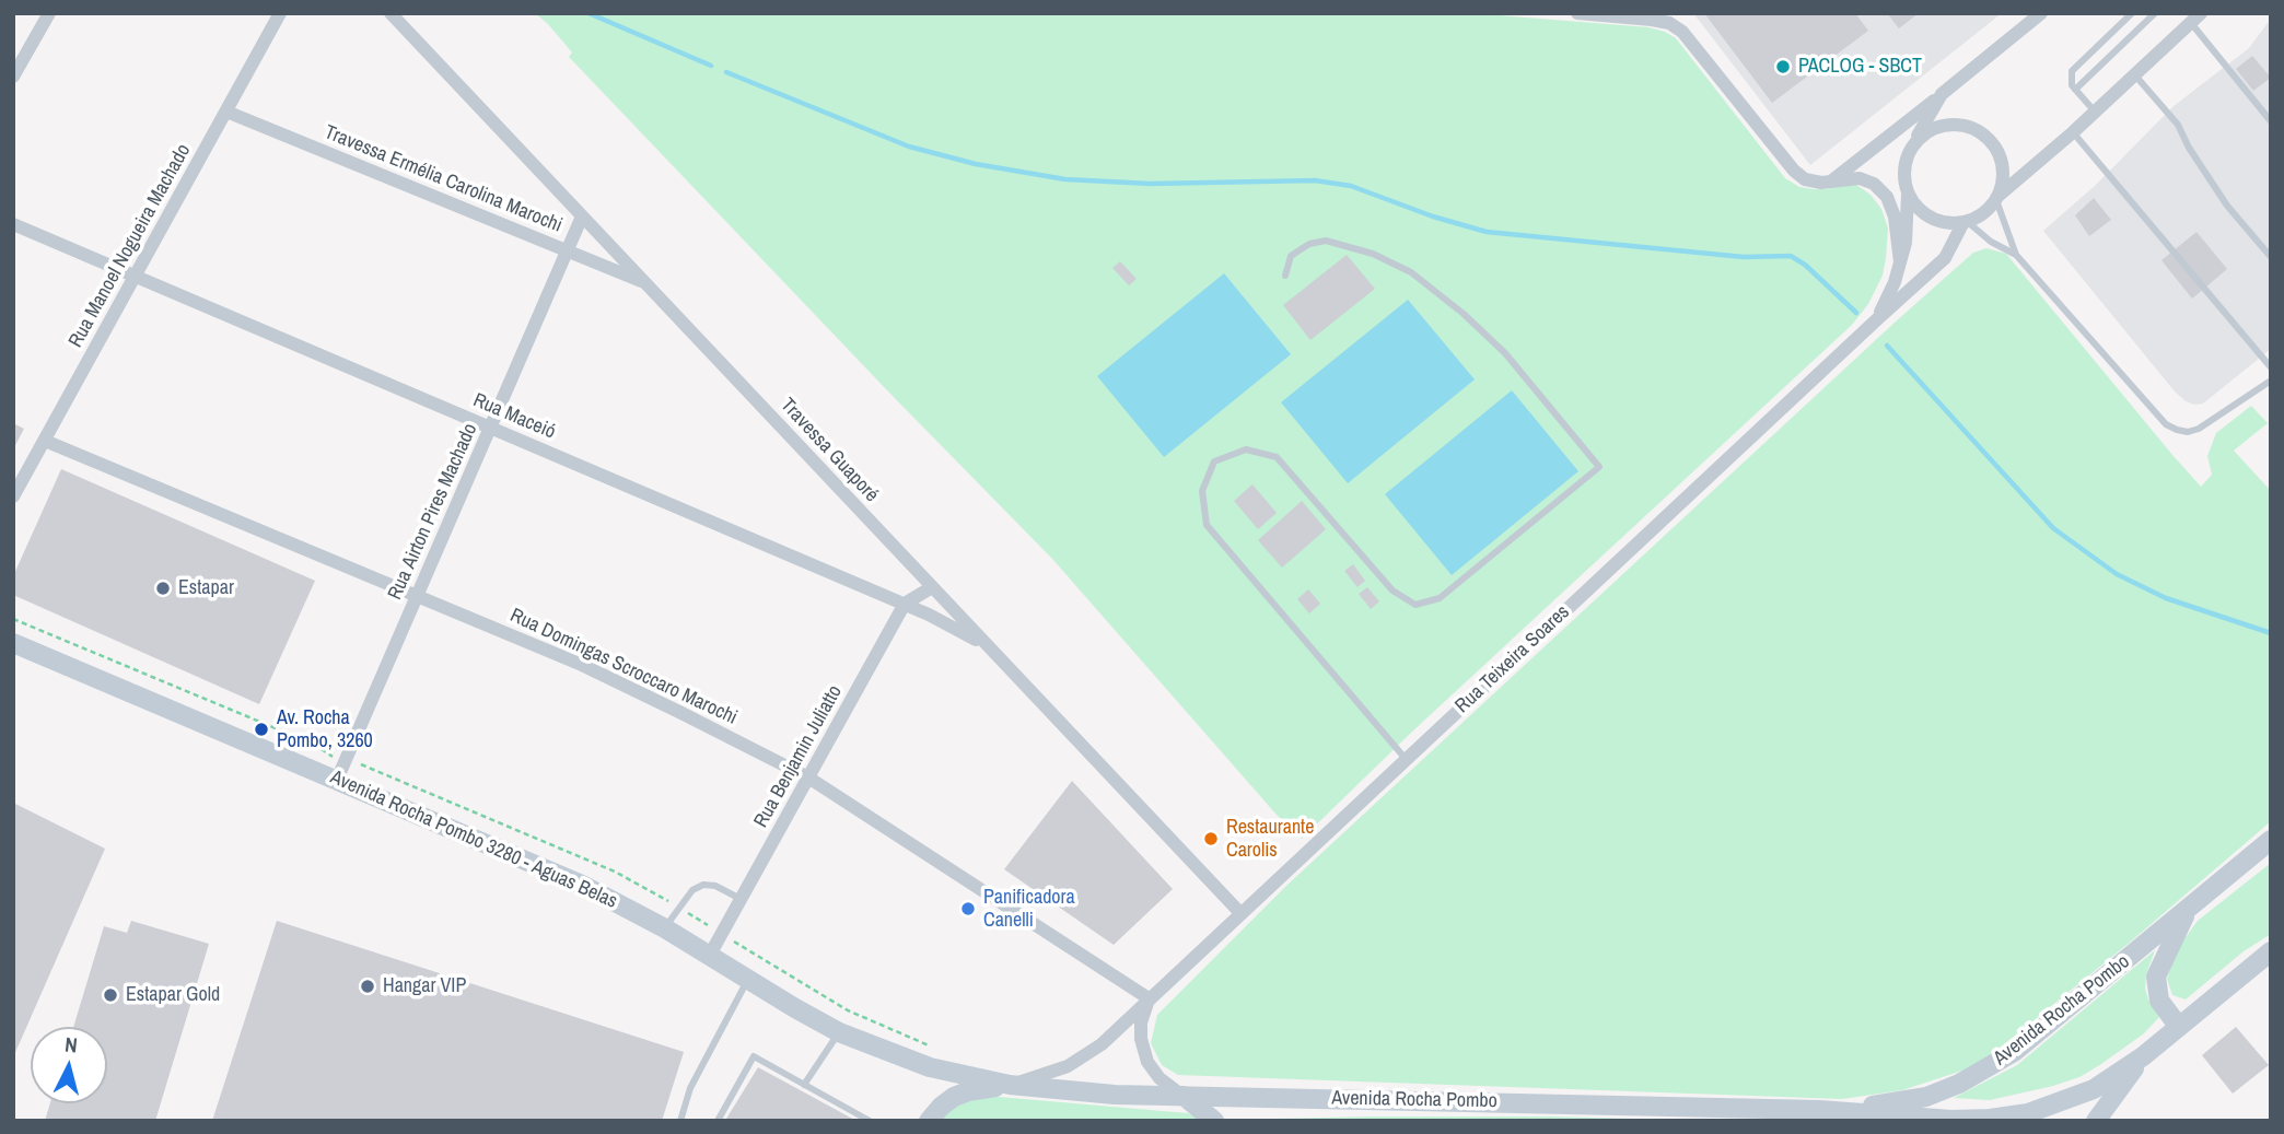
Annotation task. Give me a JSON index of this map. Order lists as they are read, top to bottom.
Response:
{
  "streets": {
    "main road": ["Rua Teixeira Soares", "Avenida Rocha Pombo 3280 - Aguas Belas", "Avenida Rocha Pombo"],
    "street": [
      "Travessa Ermélia Carolina Marochi",
      "Rua Manoel Nogueira Machado",
      "Rua Maceió",
      "Travessa Guaporé",
      "Rua Airton Pires Machado",
      "Rua Domingas Scroccaro Marochi",
      "Rua Benjamin Juliatto"
    ]
  },
  "crossings": [
    ["Travessa Ermélia Carolina Marochi", "Rua Manoel Nogueira Machado"],
    ["Travessa Ermélia Carolina Marochi", "Travessa Guaporé"],
    ["Travessa Ermélia Carolina Marochi", "Rua Airton Pires Machado"],
    ["Rua Manoel Nogueira Machado", "Rua Maceió"],
    ["Rua Manoel Nogueira Machado", "Rua Domingas Scroccaro Marochi"],
    ["Rua Maceió", "Travessa Guaporé"],
    ["Rua Maceió", "Rua Airton Pires Machado"],
    ["Rua Maceió", "Rua Benjamin Juliatto"],
    ["Travessa Guaporé", "Rua Airton Pires Machado"],
    ["Travessa Guaporé", "Rua Teixeira Soares"],
    ["Travessa Guaporé", "Rua Benjamin Juliatto"],
    ["Rua Airton Pires Machado", "Rua Domingas Scroccaro Marochi"],
    ["Rua Airton Pires Machado", "Avenida Rocha Pombo 3280 - Aguas Belas"],
    ["Rua Teixeira Soares", "Rua Domingas Scroccaro Marochi"],
    ["Rua Teixeira Soares", "Avenida Rocha Pombo 3280 - Aguas Belas"],
    ["Rua Teixeira Soares", "Avenida Rocha Pombo"],
    ["Rua Domingas Scroccaro Marochi", "Rua Benjamin Juliatto"],
    ["Rua Benjamin Juliatto", "Avenida Rocha Pombo 3280 - Aguas Belas"],
    ["Avenida Rocha Pombo 3280 - Aguas Belas", "Avenida Rocha Pombo"]
  ],
  "places": [
    "PACLOG - SBCT",
    "Estapar",
    "Av. Rocha Pombo, 3260",
    "Restaurante Carolis",
    "Panificadora Canelli",
    "Hangar VIP",
    "Estapar Gold"
  ],
  "north": "top"
}
